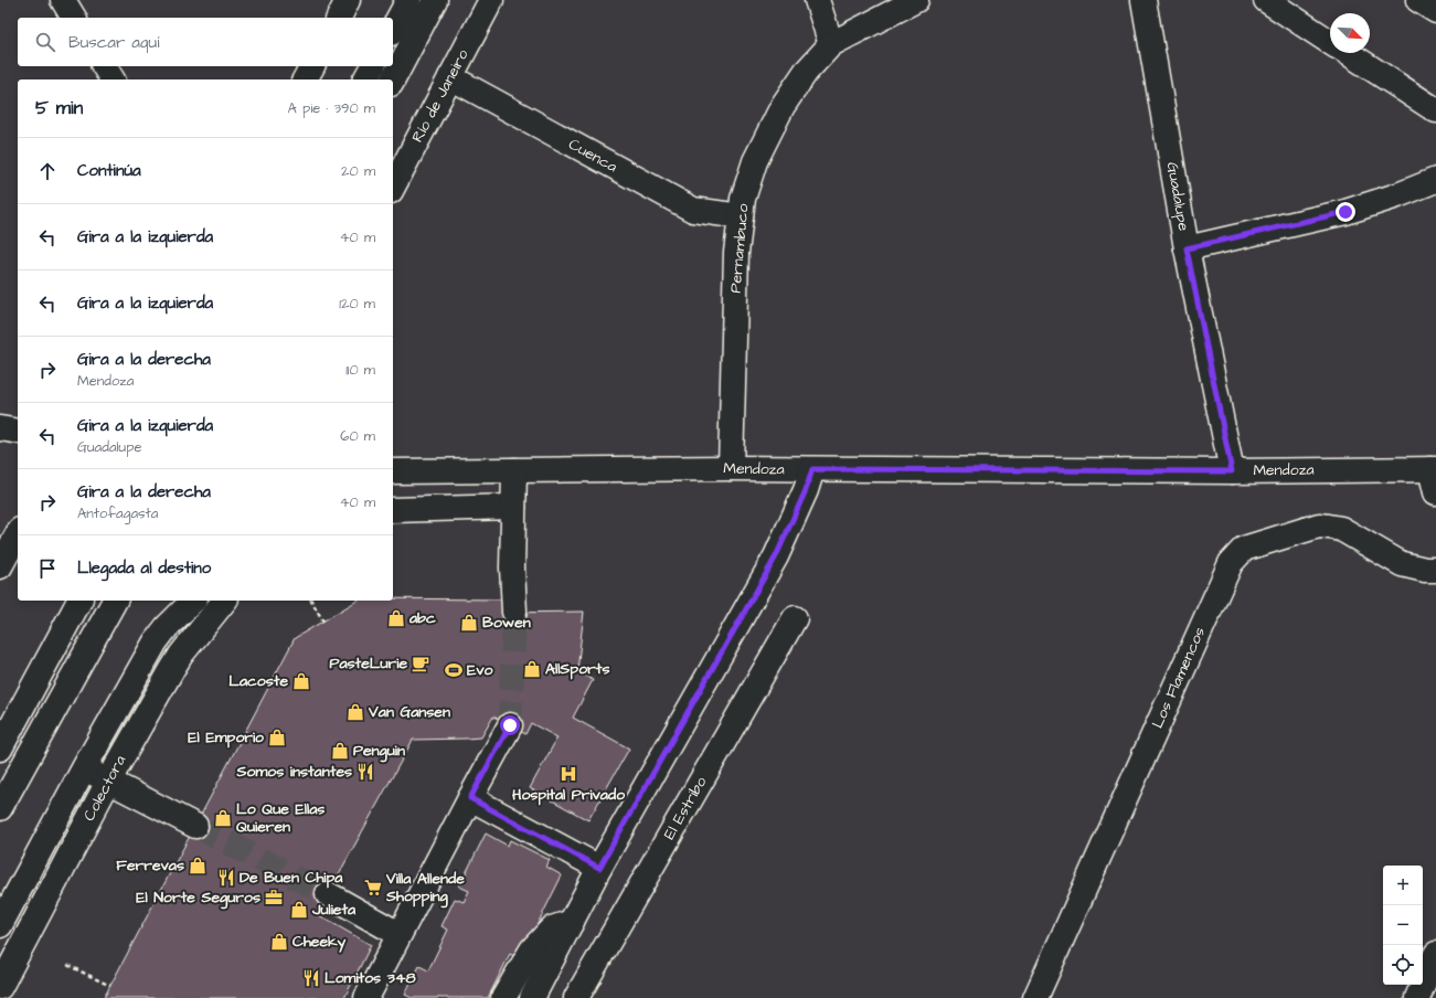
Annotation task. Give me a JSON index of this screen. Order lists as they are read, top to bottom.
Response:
{
  "streets": {
    "street": [
      "Río de Janeiro",
      "Cuenca",
      "Guadalupe",
      "Pernambuco",
      "Mendoza",
      "Los Flamencos",
      "Colectora",
      "El Estribo"
    ]
  },
  "crossings": [
    ["Río de Janeiro", "Cuenca"],
    ["Cuenca", "Pernambuco"],
    ["Guadalupe", "Mendoza"],
    ["Pernambuco", "Mendoza"]
  ],
  "places": {
    "shop": [
      "abc",
      "Bowen",
      "AllSports",
      "Lacoste",
      "Van Gansen",
      "El Emporio",
      "Penguin",
      "Lo Que Ellas Quieren",
      "Ferrevas",
      "Julieta",
      "Cheeky"
    ],
    "cafe": ["PasteLurie"],
    "sports": ["Evo"],
    "restaurant": ["Somos instantes", "De Buen Chipa", "Lomitos 348"],
    "hospital": ["Hospital Privado"],
    "supermarket": ["Villa Allende Shopping"],
    "office": ["El Norte Seguros"]
  },
  "north": "bottom right",
  "page": {
    "search": "Buscar aquí",
    "heading": ["5 min", "A pie · 390 m"],
    "list": [
      ["Continúa", "20 m"],
      ["Gira a la izquierda", "40 m"],
      ["Gira a la izquierda", "120 m"],
      ["Gira a la derecha", "Mendoza", "110 m"],
      ["Gira a la izquierda", "Guadalupe", "60 m"],
      ["Gira a la derecha", "Antofagasta", "40 m"],
      "Llegada al destino"
    ],
    "map_buttons": ["+", "−"]
  }
}
